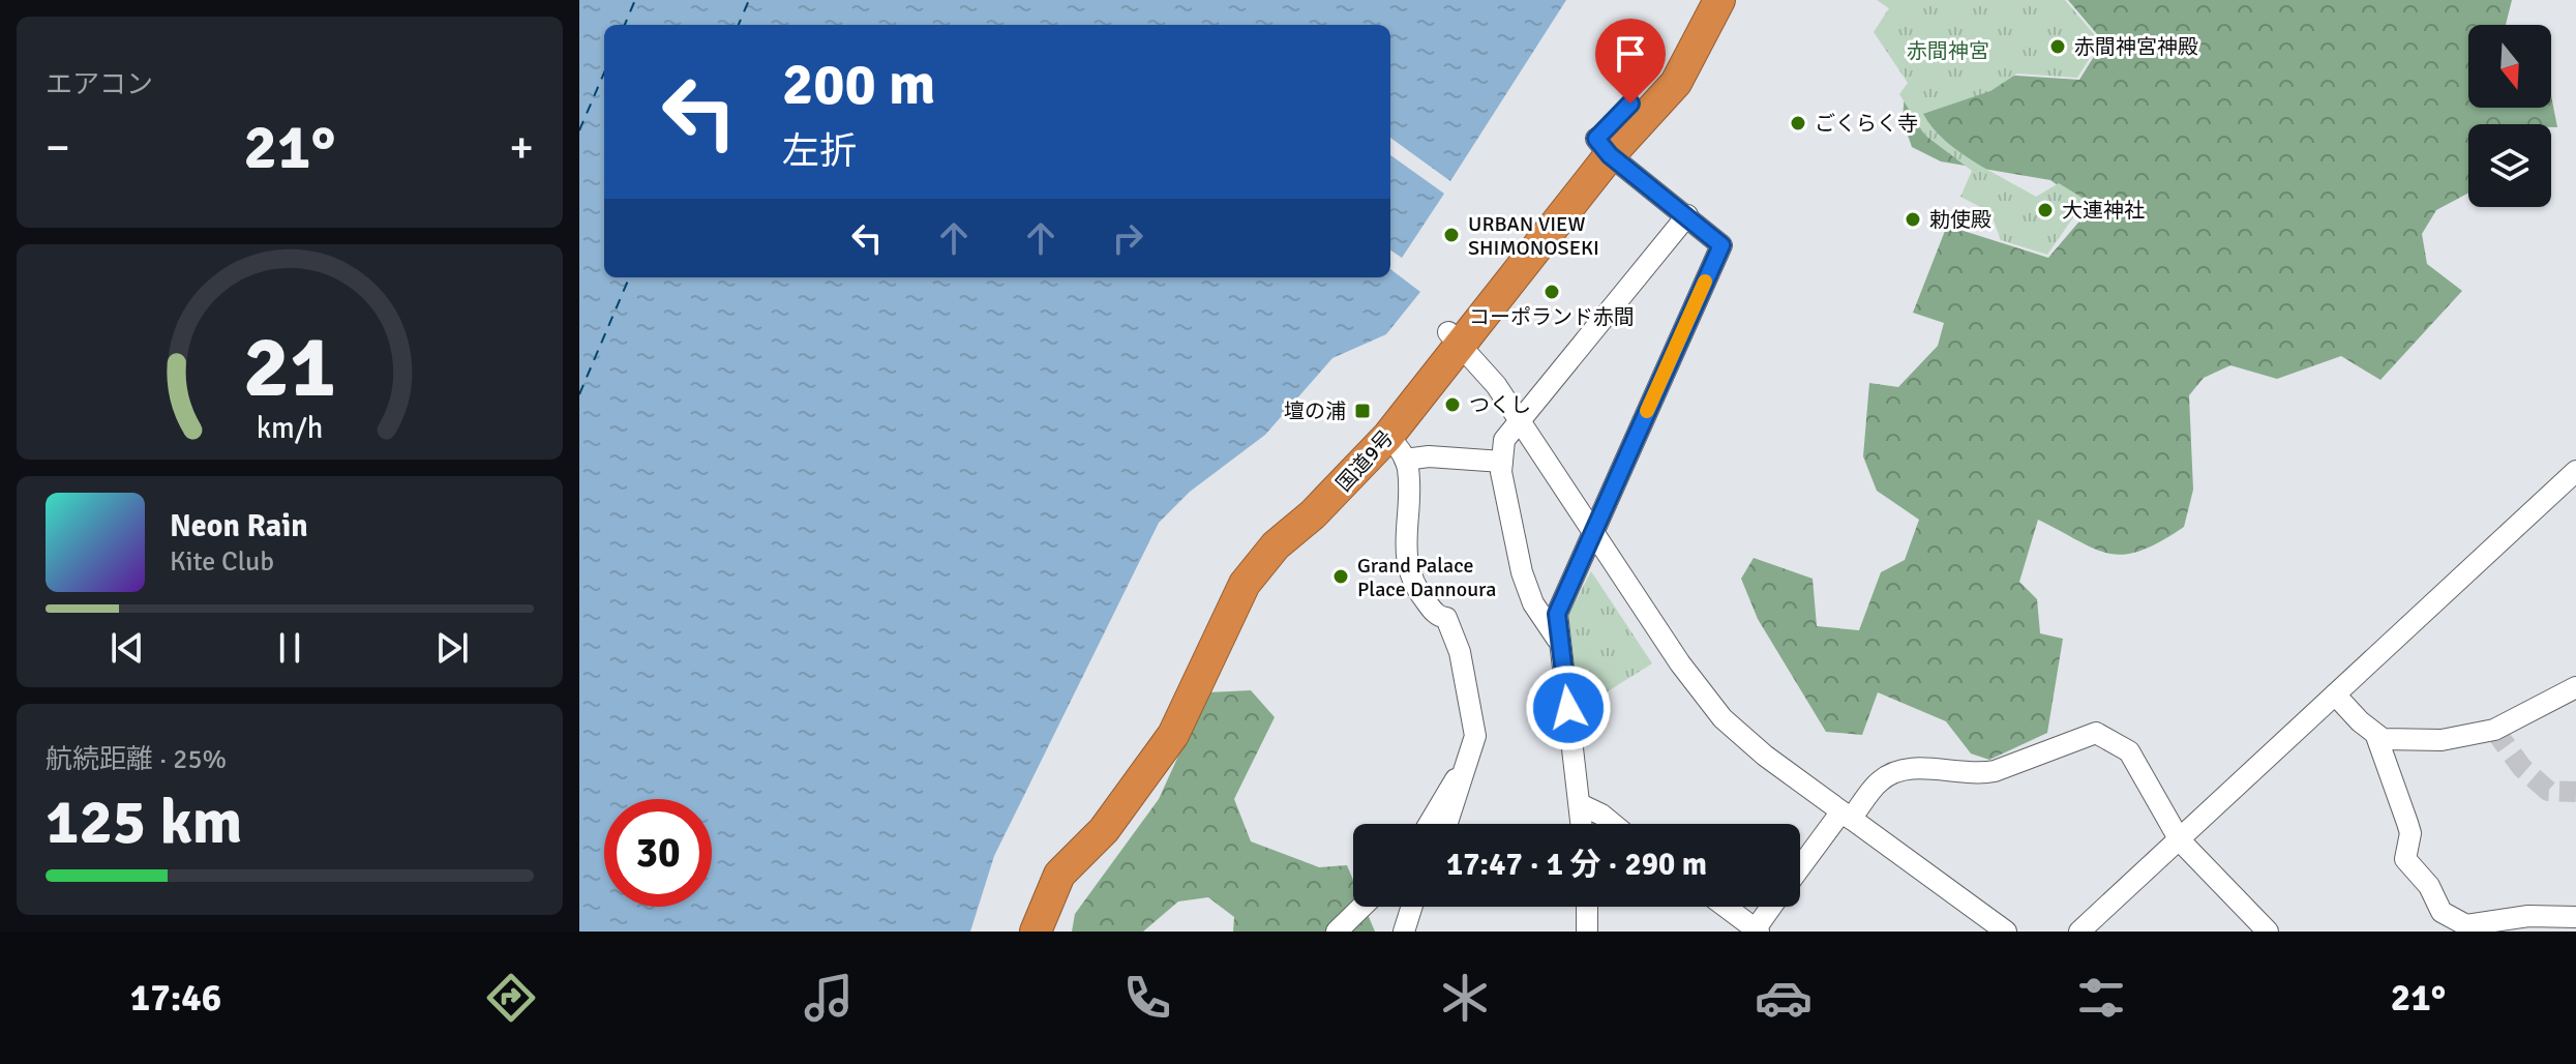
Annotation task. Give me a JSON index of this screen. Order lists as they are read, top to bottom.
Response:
{
  "streets": {
    "highway": ["国道9号"]
  },
  "parks": ["赤間神宮"],
  "places": {
    "other": [
      "赤間神宮神殿",
      "ごくらく寺",
      "大連神社",
      "勅使殿",
      "URBAN VIEW SHIMONOSEKI",
      "コーポランド赤間",
      "つくし",
      "Grand Palace Place Dannoura"
    ],
    "transit": ["壇の浦"]
  },
  "north": "bottom",
  "page": {
    "tile": [
      "エアコン",
      ["航続距離 · 25%", "125 km"]
    ],
    "turn": ["200 m", "左折"],
    "heat": ["−", "21°", "+"],
    "song": ["Neon Rain", "Kite Club"],
    "limit": "30",
    "trip": "17:47 · 1 分 · 290 m",
    "tabs": ["17:46", "21°"],
    "gauge": ["21", "km/h"]
  }
}
